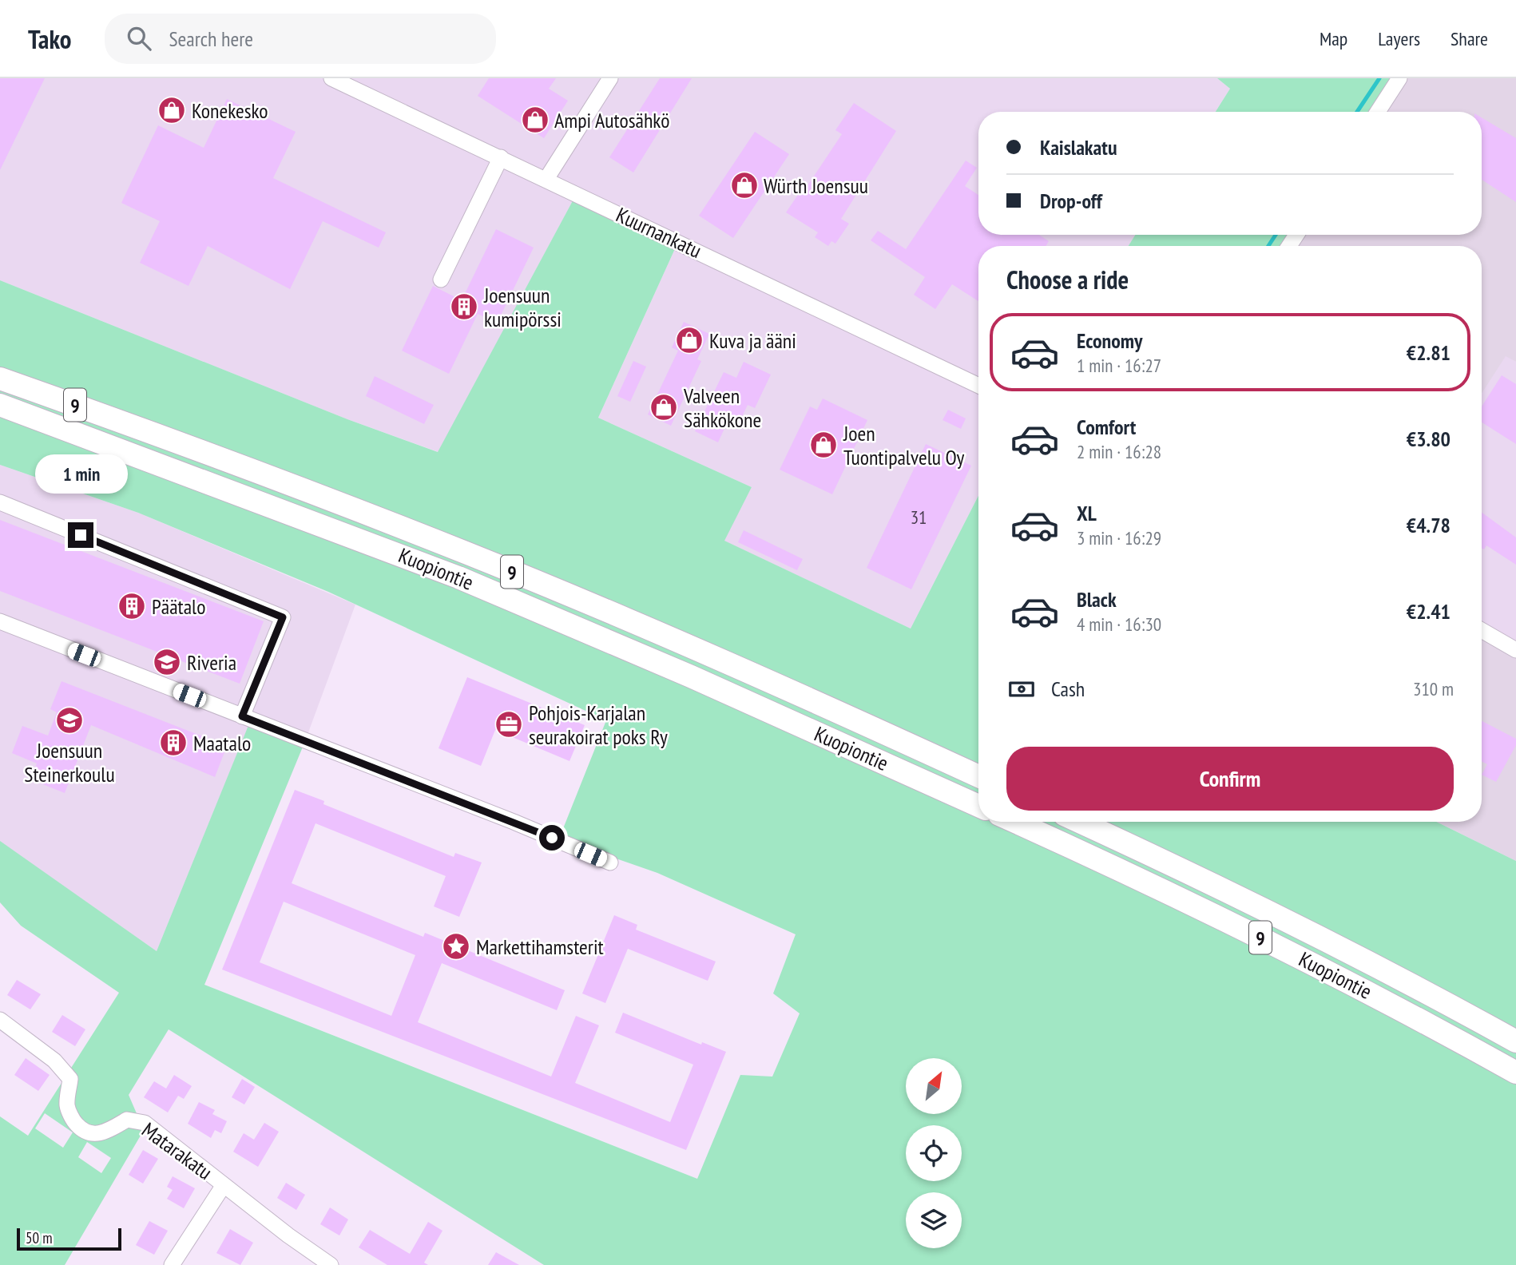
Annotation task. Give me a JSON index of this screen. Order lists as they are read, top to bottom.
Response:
{
  "streets": {
    "highway": ["9", "Kuopiontie"],
    "street": ["Kuurnankatu", "Matarakatu"]
  },
  "places": {
    "shop": [
      "Konekesko",
      "Ampi Autosähkö",
      "Würth Joensuu",
      "Kuva ja ääni",
      "Valveen Sähkökone",
      "Joen Tuontipalvelu Oy"
    ],
    "building": ["Joensuun kumipörssi", "Päätalo", "Maatalo"],
    "school or university": ["Riveria", "Joensuun Steinerkoulu"],
    "office": ["Pohjois-Karjalan seurakoirat poks Ry"],
    "place": ["Markettihamsterit"]
  },
  "house_numbers": ["31"],
  "scale_bar": "50 m",
  "north": "top right",
  "page": {
    "header": "Tako",
    "search": "Search here",
    "nav": ["Map", "Layers", "Share"],
    "banner": ["Kaislakatu", "Drop-off"],
    "heading": "Choose a ride",
    "list": [
      {
        "name": "Economy",
        "note": "1 min · 16:27",
        "value": "€2.81"
      },
      {
        "name": "Comfort",
        "note": "2 min · 16:28",
        "value": "€3.80"
      },
      {
        "name": "XL",
        "note": "3 min · 16:29",
        "value": "€4.78"
      },
      {
        "name": "Black",
        "note": "4 min · 16:30",
        "value": "€2.41"
      }
    ],
    "bubble": "1 min",
    "pay": ["Cash", "310 m"],
    "buttons": "Confirm",
    "scale": "50 m"
  }
}
